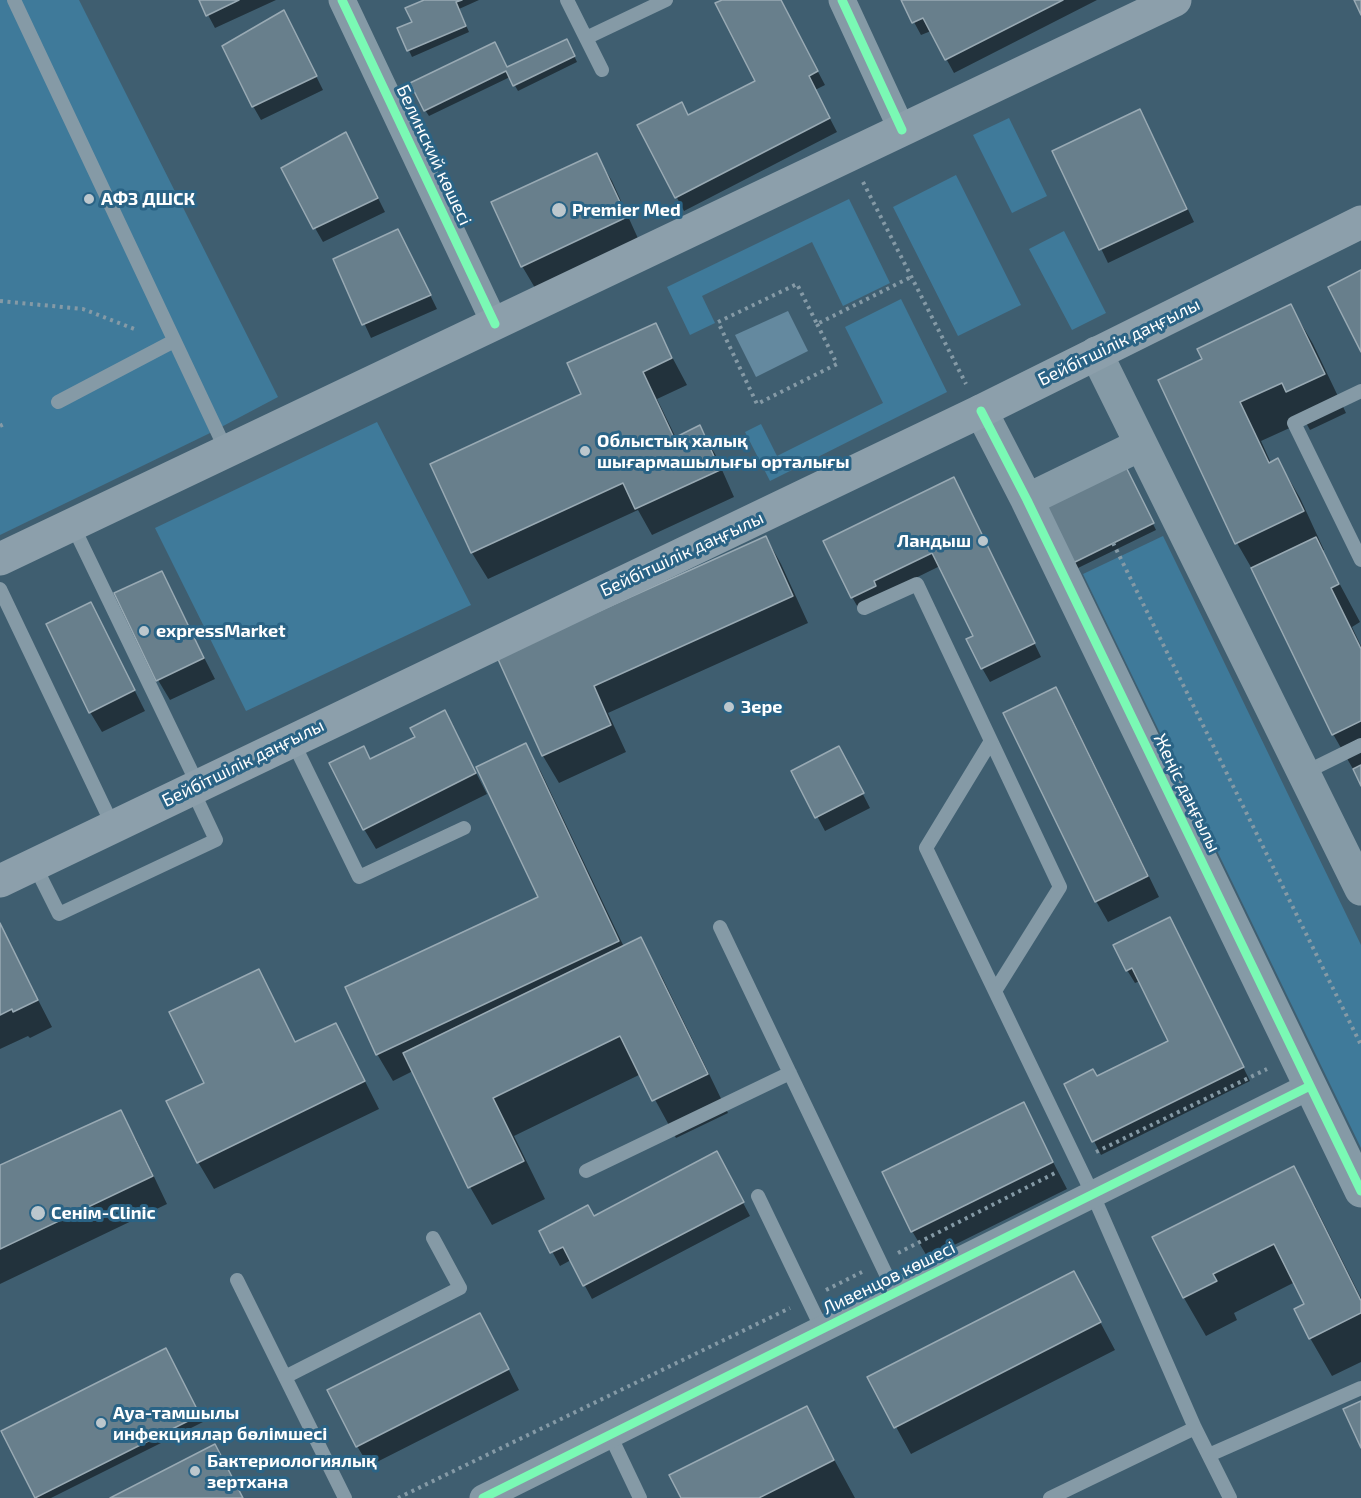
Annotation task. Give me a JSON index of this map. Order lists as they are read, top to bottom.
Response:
{
  "streets": {
    "main road": ["Бейбітшілік даңғылы"],
    "street": ["Белинский көшесі", "Жеңіс даңғылы", "Ливенцов көшесі"]
  },
  "crossings": [
    ["Бейбітшілік даңғылы", "Жеңіс даңғылы"],
    ["Жеңіс даңғылы", "Ливенцов көшесі"]
  ],
  "places": [
    "АФЗ ДШСК",
    "Premier Med",
    "Облыстық халық шығармашылығы орталығы",
    "Ландыш",
    "expressMarket",
    "Зере",
    "Сенім-Clinic",
    "Ауа-тамшылы инфекциялар бөлімшесі",
    "Бактериологиялық зертхана"
  ]
}
